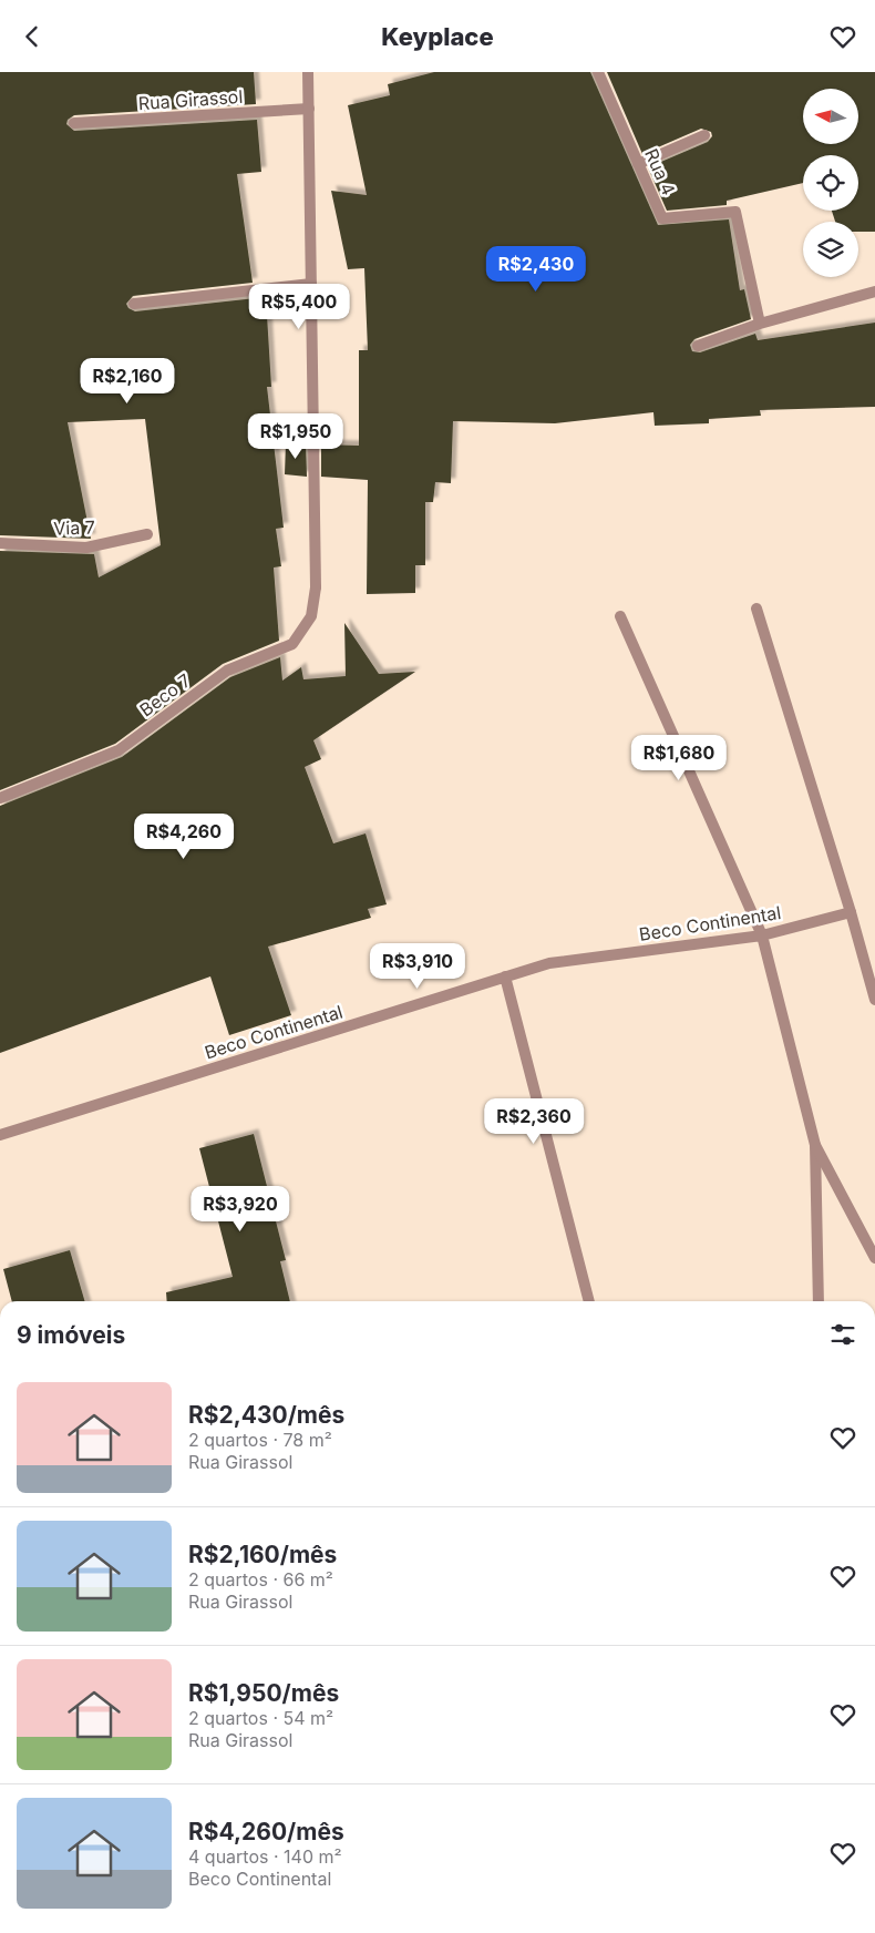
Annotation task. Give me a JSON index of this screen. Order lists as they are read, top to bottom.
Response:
{
  "streets": {
    "street": [
      "Rua Girassol",
      "Rua 4",
      "Via 7",
      "Beco 7",
      "Beco Continental"
    ]
  },
  "north": "left",
  "page": {
    "header": "Keyplace",
    "price": [
      "R$2,430",
      "R$5,400",
      "R$2,160",
      "R$1,950",
      "R$1,680",
      "R$4,260",
      "R$3,910",
      "R$2,360",
      "R$3,920"
    ],
    "heading": "9 imóveis",
    "list": [
      {
        "name": "R$2,430/mês",
        "note": "2 quartos · 78 m² · Rua Girassol"
      },
      {
        "name": "R$2,160/mês",
        "note": "2 quartos · 66 m² · Rua Girassol"
      },
      {
        "name": "R$1,950/mês",
        "note": "2 quartos · 54 m² · Rua Girassol"
      },
      {
        "name": "R$4,260/mês",
        "note": "4 quartos · 140 m² · Beco Continental"
      }
    ]
  }
}
